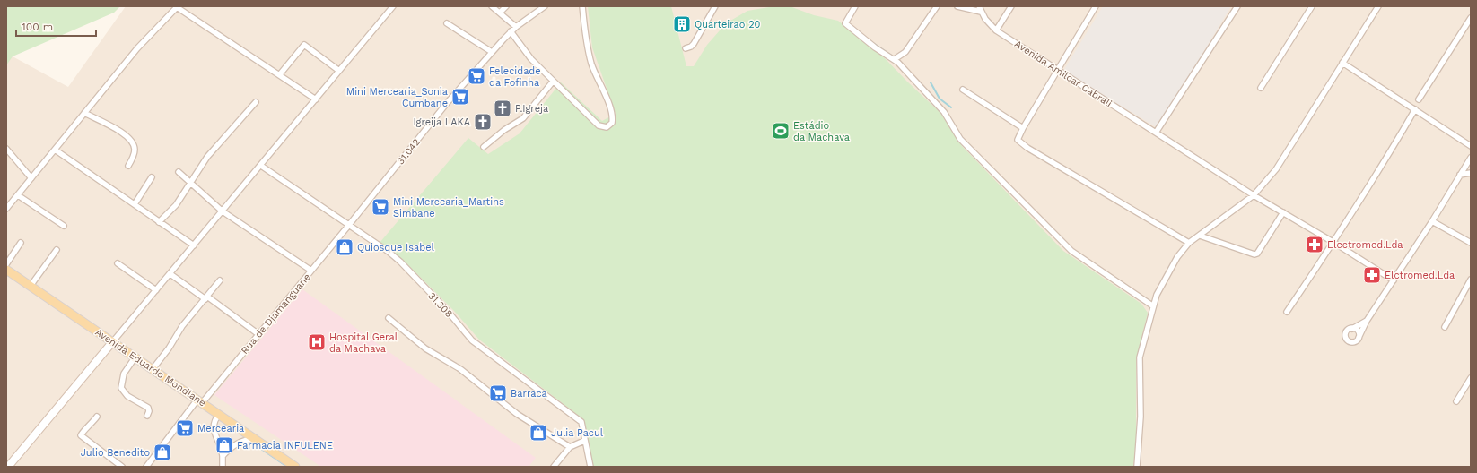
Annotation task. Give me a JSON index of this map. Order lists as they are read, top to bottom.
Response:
{
  "streets": {
    "main road": ["Avenida Eduardo Mondlane"],
    "street": [
      "Avenida Amilcar Cabrali",
      "31.042",
      "31.308",
      "Rua de Djamanguane"
    ]
  },
  "crossings": [
    ["31.042", "31.308"],
    ["31.042", "Rua de Djamanguane"],
    ["31.308", "Rua de Djamanguane"],
    ["Rua de Djamanguane", "Avenida Eduardo Mondlane"]
  ],
  "places": {
    "building": ["Quarteirao 20"],
    "supermarket": [
      "Felecidade da Fofinha",
      "Mini Mercearia_Sonia Cumbane",
      "Mini Mercearia_Martins Simbane",
      "Barraca",
      "Mercearia"
    ],
    "church": ["P.Igreja", "Igreija LAKA"],
    "sports": ["Estádio da Machava"],
    "pharmacy": ["Electromed.Lda", "Elctromed.Lda"],
    "shop": [
      "Quiosque Isabel",
      "Julia Pacul",
      "Farmacia INFULENE",
      "Julio Benedito"
    ],
    "hospital": ["Hospital Geral da Machava"]
  },
  "scale_bar": "100 m"
}
